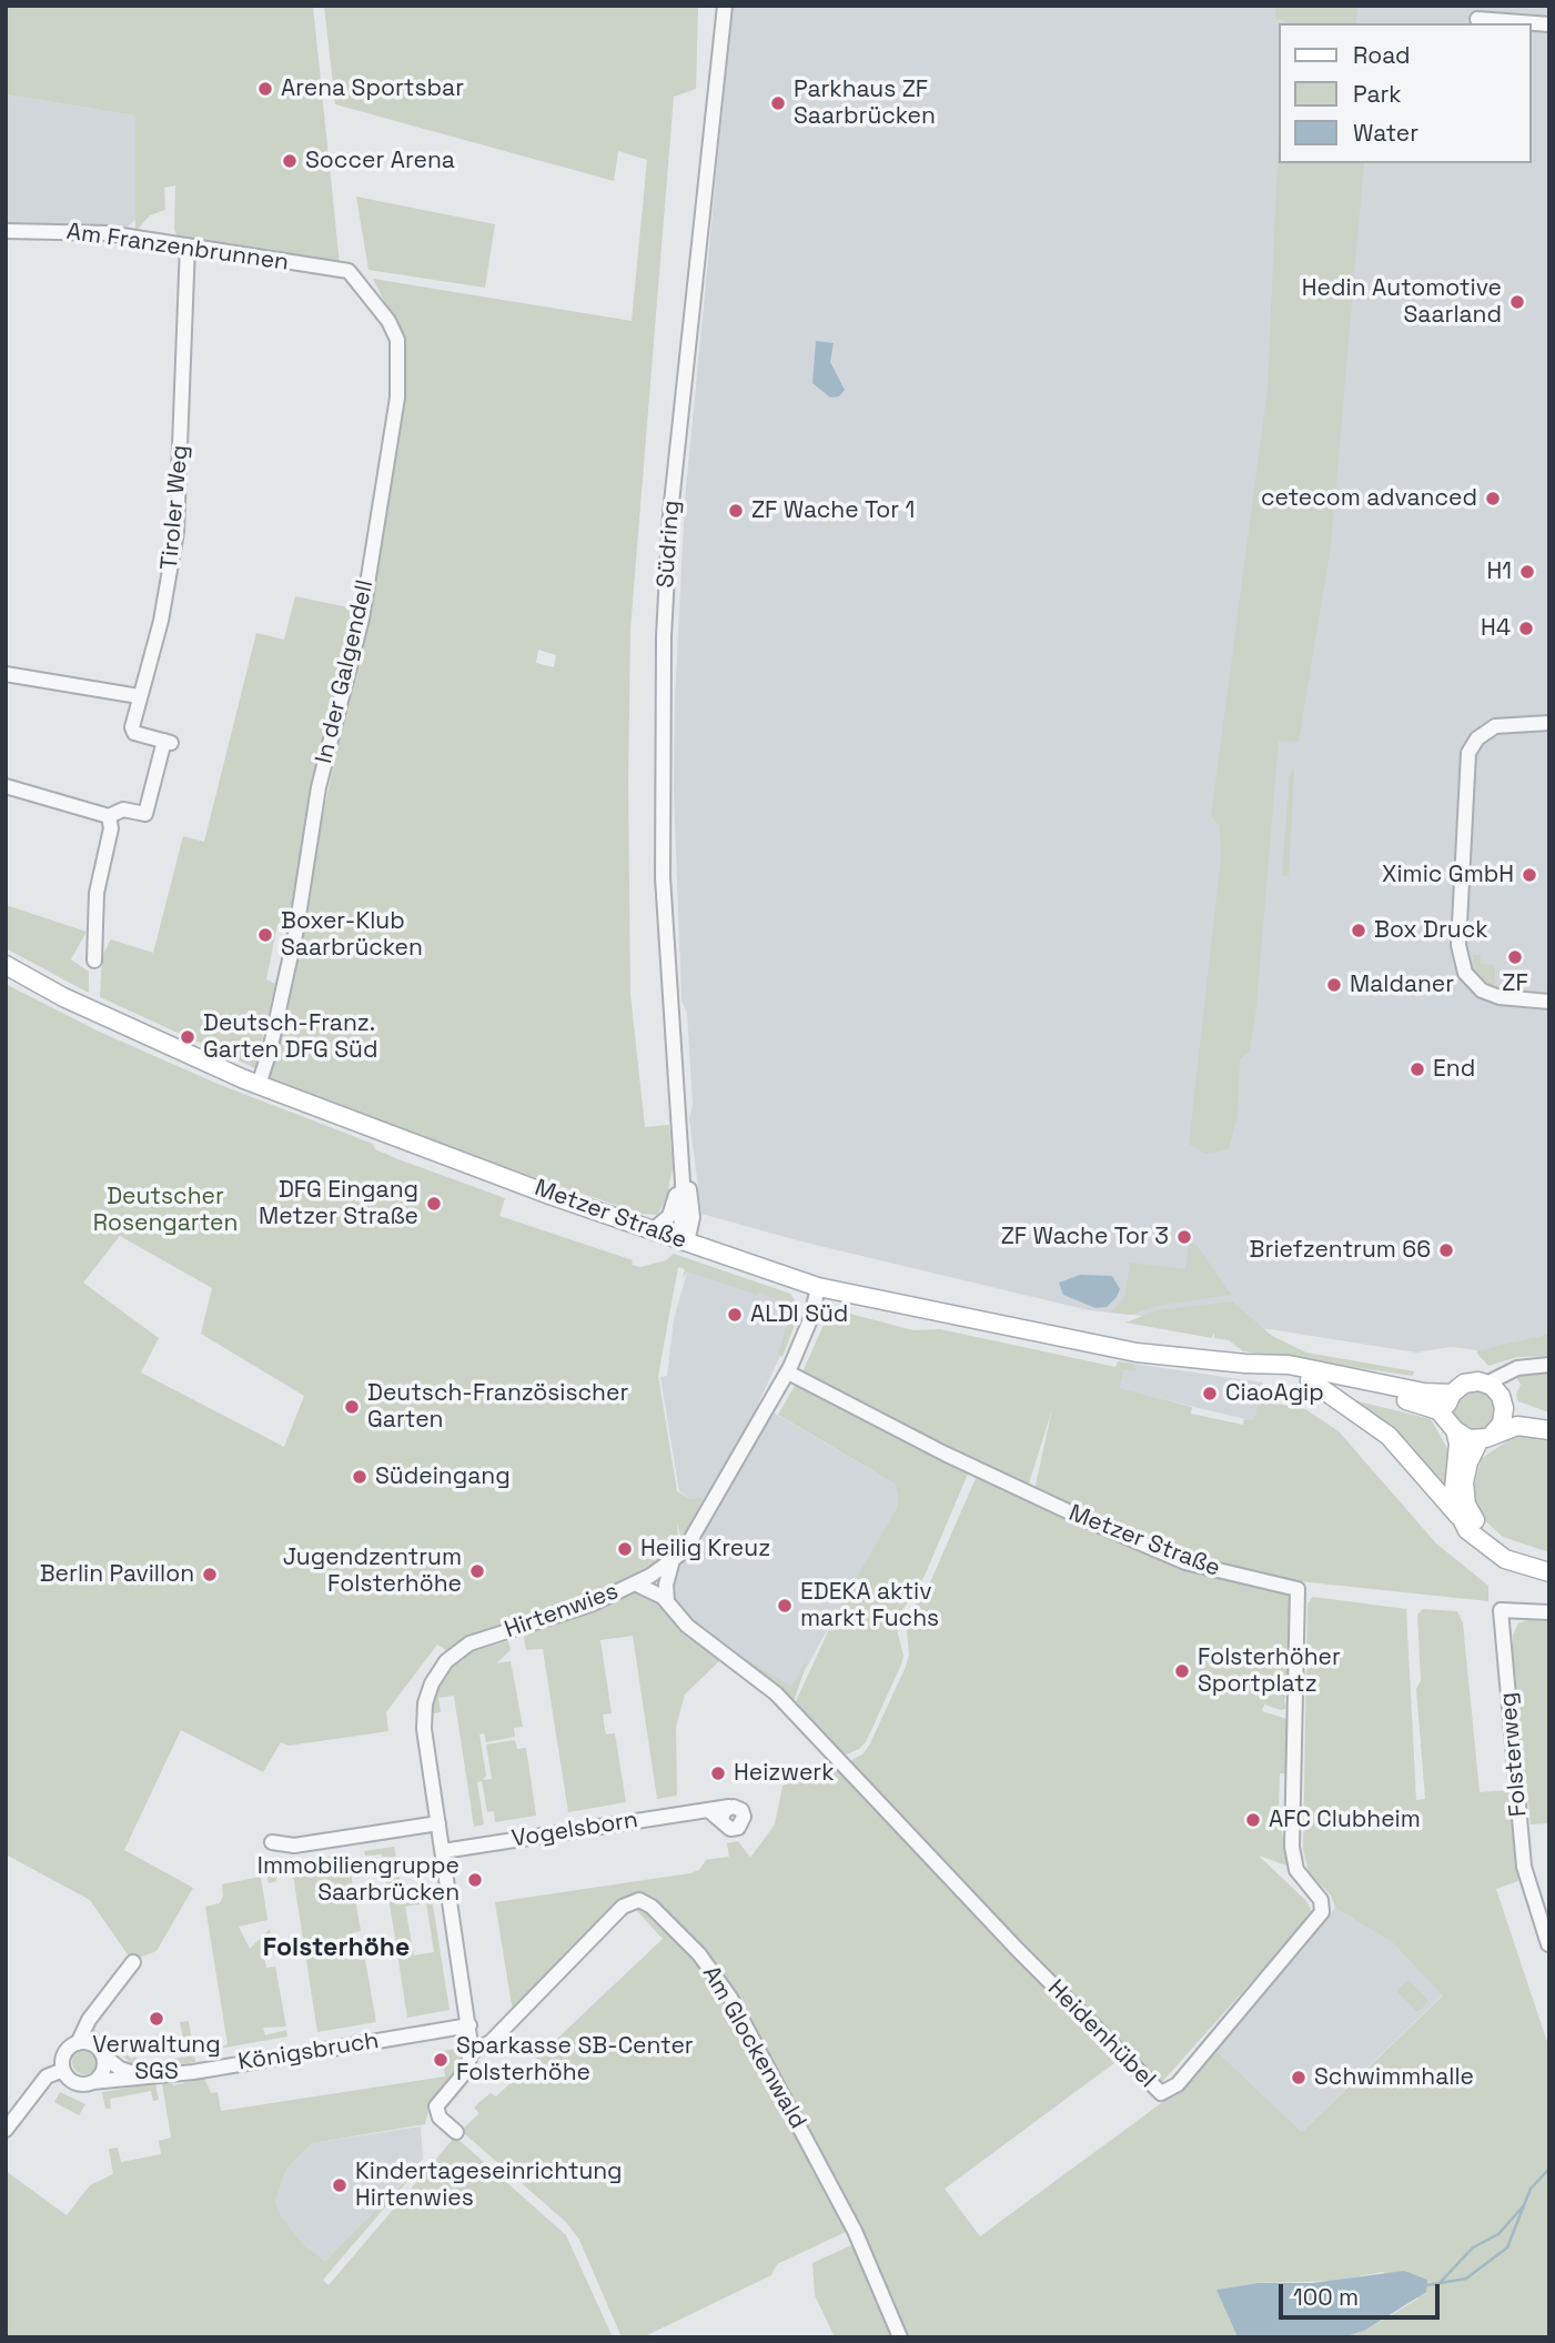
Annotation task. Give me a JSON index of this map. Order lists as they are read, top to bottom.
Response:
{
  "streets": {
    "main road": ["Metzer Straße"],
    "street": [
      "Am Franzenbrunnen",
      "Tiroler Weg",
      "Südring",
      "In der Galgendell",
      "Hirtenwies",
      "Folsterweg",
      "Vogelsborn",
      "Heidenhübel",
      "Am Glockenwald",
      "Königsbruch"
    ]
  },
  "crossings": [
    ["Am Franzenbrunnen", "Tiroler Weg"],
    ["Am Franzenbrunnen", "In der Galgendell"],
    ["Südring", "Metzer Straße"],
    ["In der Galgendell", "Metzer Straße"],
    ["Metzer Straße", "Hirtenwies"],
    ["Metzer Straße", "Heidenhübel"],
    ["Hirtenwies", "Vogelsborn"],
    ["Hirtenwies", "Heidenhübel"],
    ["Hirtenwies", "Am Glockenwald"],
    ["Hirtenwies", "Königsbruch"]
  ],
  "districts": ["Folsterhöhe"],
  "parks": ["Deutscher Rosengarten"],
  "places": [
    "Arena Sportsbar",
    "Parkhaus ZF Saarbrücken",
    "Soccer Arena",
    "Hedin Automotive Saarland",
    "cetecom advanced",
    "ZF Wache Tor 1",
    "H1",
    "H4",
    "Ximic GmbH",
    "Box Druck",
    "Boxer-Klub Saarbrücken",
    "ZF",
    "Maldaner",
    "Deutsch-Franz. Garten DFG Süd",
    "End",
    "DFG Eingang Metzer Straße",
    "ZF Wache Tor 3",
    "Briefzentrum 66",
    "ALDI Süd",
    "CiaoAgip",
    "Deutsch-Französischer Garten",
    "Südeingang",
    "Heilig Kreuz",
    "Jugendzentrum Folsterhöhe",
    "Berlin Pavillon",
    "EDEKA aktiv markt Fuchs",
    "Folsterhöher Sportplatz",
    "Heizwerk",
    "AFC Clubheim",
    "Immobiliengruppe Saarbrücken",
    "Verwaltung SGS",
    "Sparkasse SB-Center Folsterhöhe",
    "Schwimmhalle",
    "Kindertageseinrichtung Hirtenwies"
  ],
  "legend": ["Road", "Park", "Water"],
  "scale_bar": "100 m"
}
